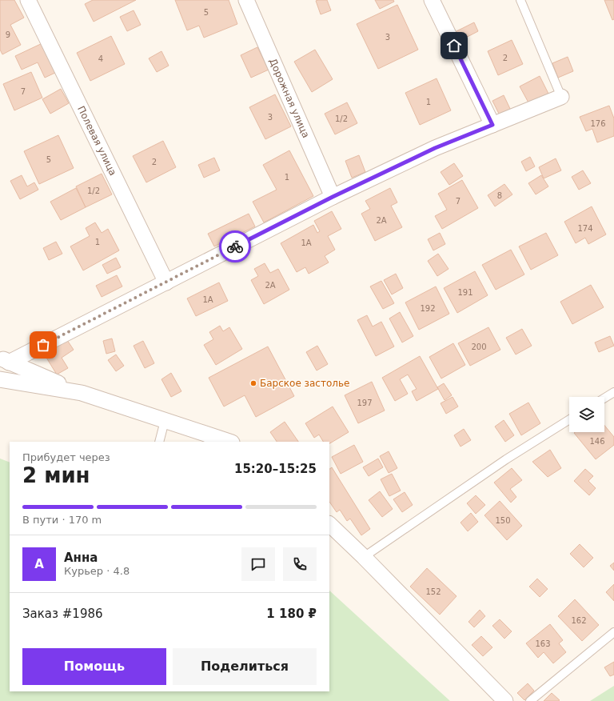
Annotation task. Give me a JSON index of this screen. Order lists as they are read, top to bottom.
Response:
{
  "streets": {
    "street": ["Дорожная улица", "Полевая улица"]
  },
  "places": ["Барское застолье"],
  "house_numbers": [
    "5",
    "9",
    "3",
    "2",
    "4",
    "7",
    "1",
    "3",
    "1/2",
    "176",
    "5",
    "2",
    "1",
    "1/2",
    "8",
    "7",
    "2А",
    "174",
    "1",
    "1А",
    "2А",
    "191",
    "1А",
    "192",
    "200",
    "197",
    "146",
    "150",
    "152",
    "162",
    "163"
  ],
  "page": {
    "heading": ["2 мин", "Прибудет через", "15:20–15:25"],
    "panel": [
      "Анна",
      "Курьер · 4.8",
      "Заказ #1986",
      "1 180 ₽"
    ],
    "bar": "В пути · 170 m",
    "round": "А",
    "buttons": ["Помощь", "Поделиться"]
  }
}
